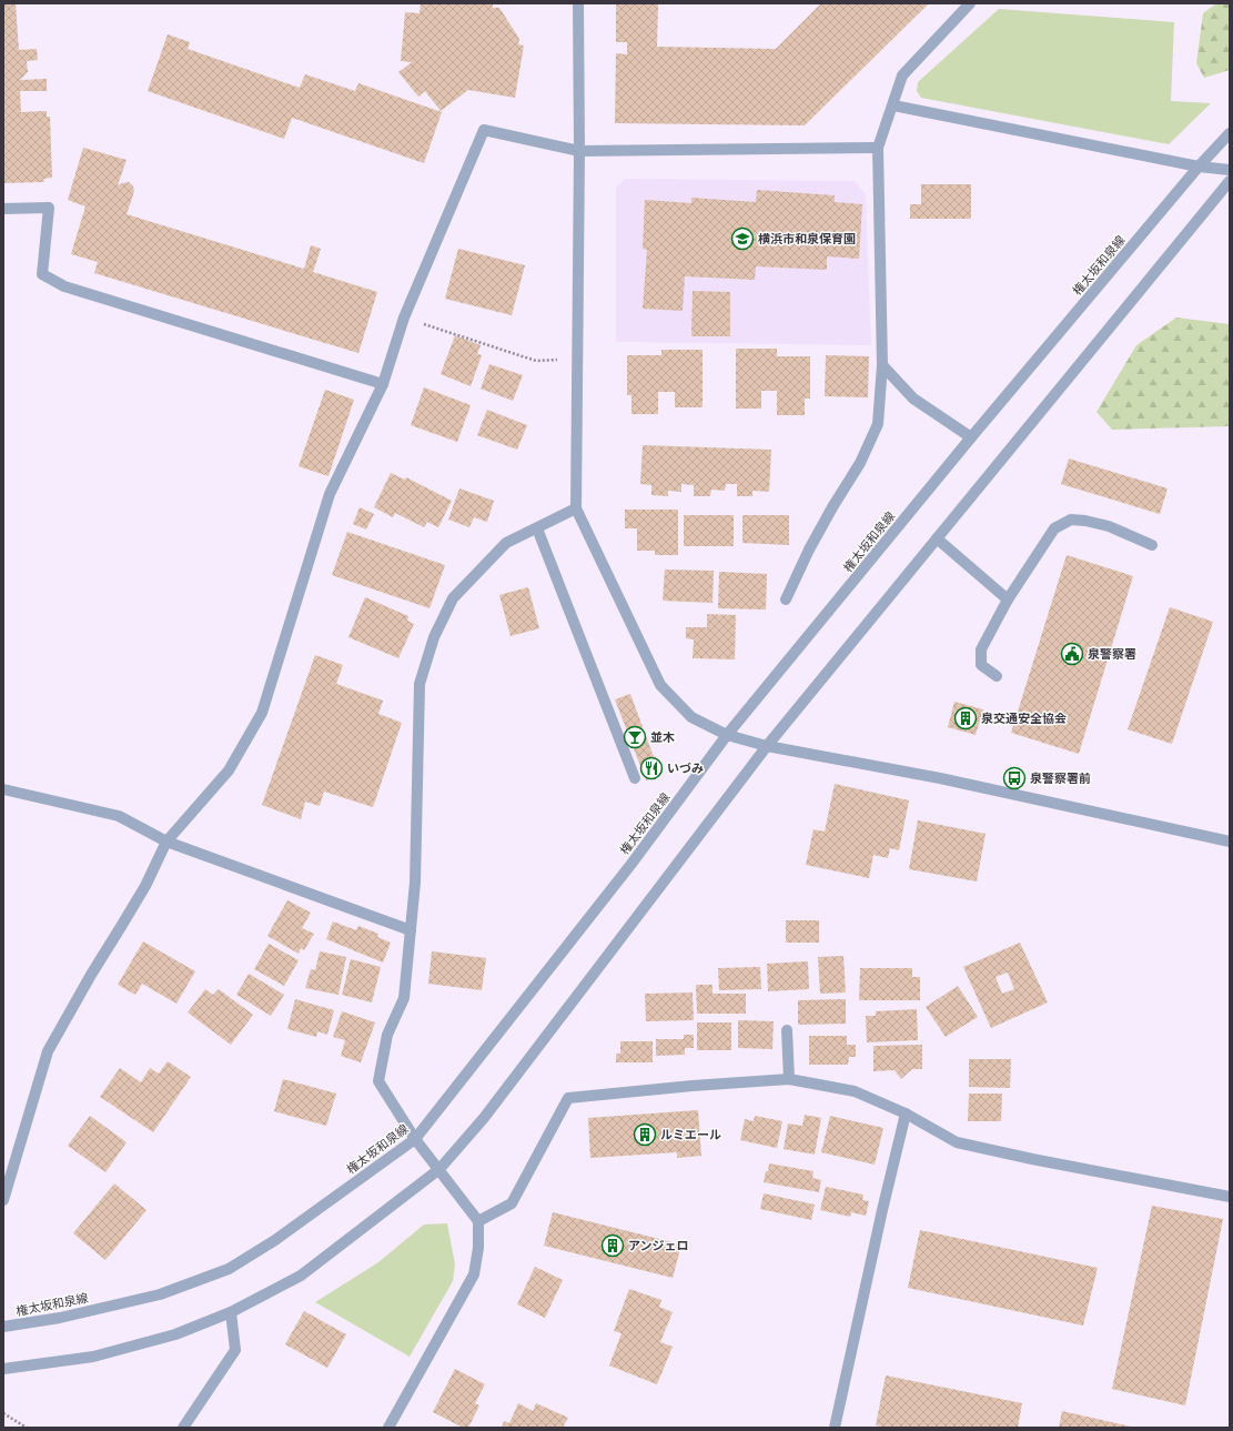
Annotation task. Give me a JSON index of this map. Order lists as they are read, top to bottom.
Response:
{
  "streets": {
    "street": ["権太坂和泉線"]
  },
  "places": {
    "school or university": ["横浜市和泉保育園"],
    "public building": ["泉警察署"],
    "building": ["泉交通安全協会", "ルミエール", "アンジェロ"],
    "bar": ["並木"],
    "restaurant": ["いづみ"],
    "bus stop": ["泉警察署前"]
  }
}
